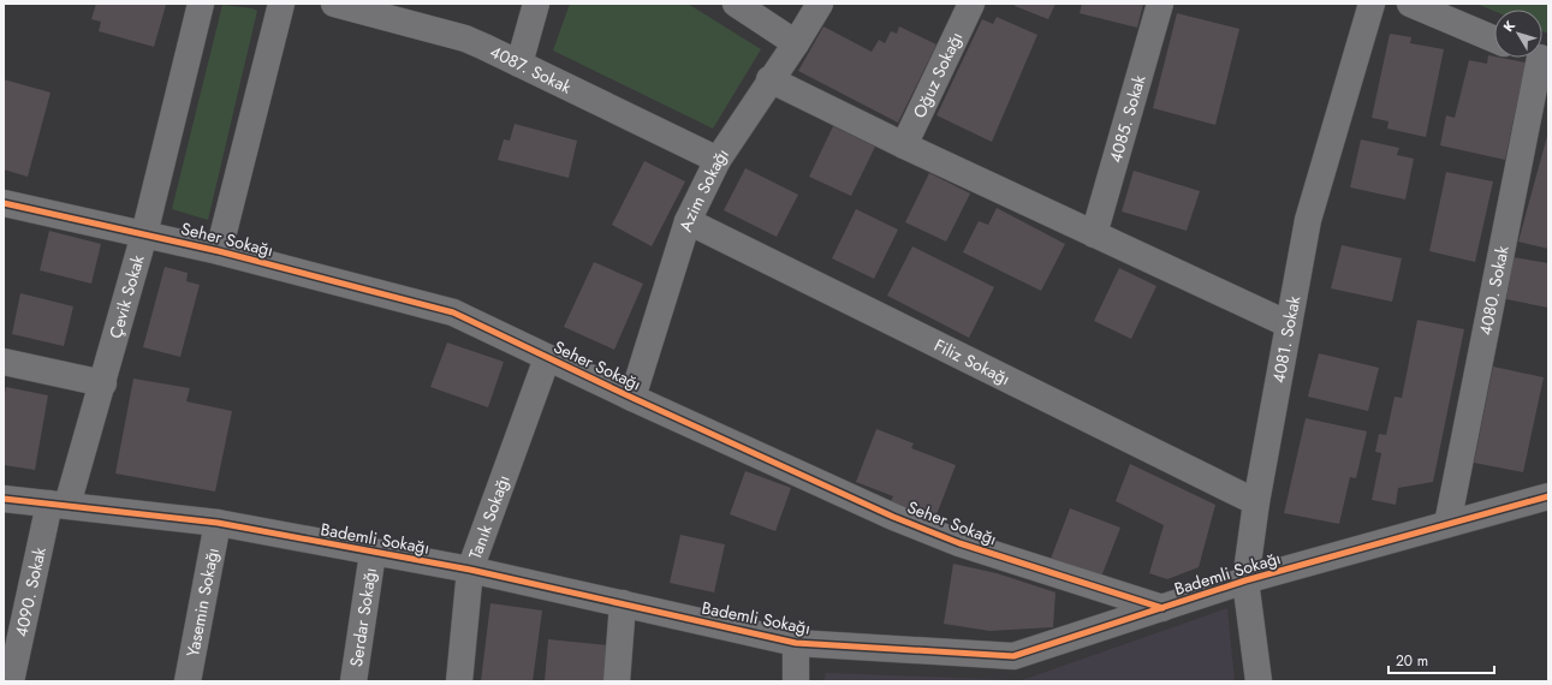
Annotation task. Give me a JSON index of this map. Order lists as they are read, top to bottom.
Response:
{
  "streets": {
    "street": [
      "4087. Sokak",
      "Oğuz Sokağı",
      "4085. Sokak",
      "Azim Sokağı",
      "Seher Sokağı",
      "4080. Sokak",
      "Çevik Sokak",
      "4081. Sokak",
      "Filiz Sokağı",
      "Tanık Sokağı",
      "Bademli Sokağı",
      "4090. Sokak",
      "Yasemin Sokağı",
      "Serdar Sokağı"
    ]
  },
  "crossings": [
    ["4087. Sokak", "Azim Sokağı"],
    ["Azim Sokağı", "Seher Sokağı"],
    ["Azim Sokağı", "Filiz Sokağı"],
    ["Seher Sokağı", "Çevik Sokak"],
    ["Seher Sokağı", "Tanık Sokağı"],
    ["Seher Sokağı", "Bademli Sokağı"],
    ["4080. Sokak", "Bademli Sokağı"],
    ["Çevik Sokak", "Bademli Sokağı"],
    ["Çevik Sokak", "4090. Sokak"],
    ["4081. Sokak", "Filiz Sokağı"],
    ["4081. Sokak", "Bademli Sokağı"],
    ["Tanık Sokağı", "Bademli Sokağı"],
    ["Bademli Sokağı", "4090. Sokak"],
    ["Bademli Sokağı", "Yasemin Sokağı"],
    ["Bademli Sokağı", "Serdar Sokağı"]
  ],
  "scale_bar": "20 m",
  "north": "top left"
}
